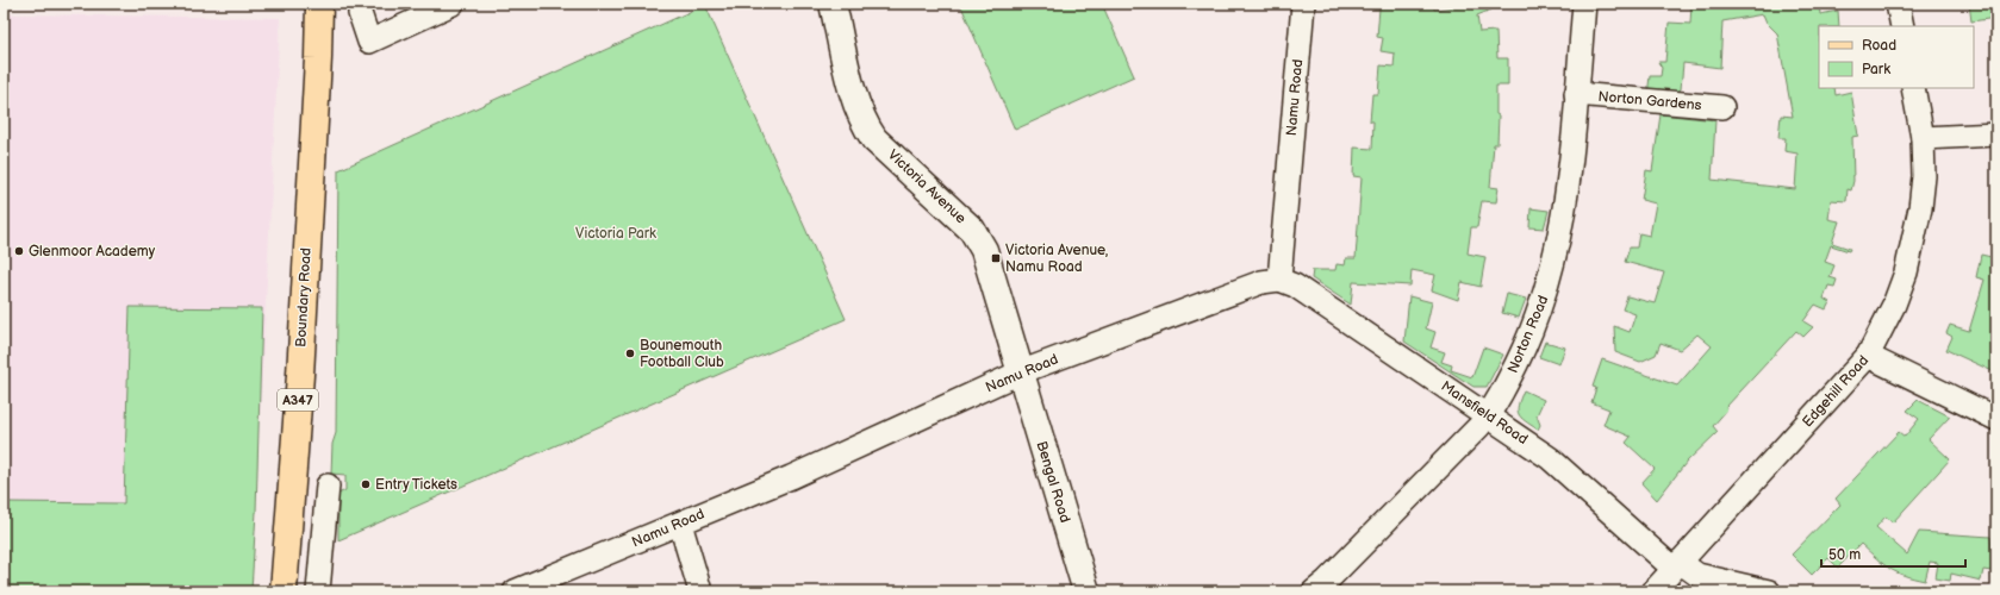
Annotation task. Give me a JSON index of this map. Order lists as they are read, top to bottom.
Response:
{
  "streets": {
    "main road": ["Boundary Road", "A347"],
    "street": [
      "Namu Road",
      "Norton Gardens",
      "Victoria Avenue",
      "Norton Road",
      "Edgehill Road",
      "Mansfield Road",
      "Bengal Road"
    ]
  },
  "crossings": [
    ["Namu Road", "Victoria Avenue"],
    ["Namu Road", "Mansfield Road"],
    ["Namu Road", "Bengal Road"],
    ["Norton Gardens", "Norton Road"],
    ["Victoria Avenue", "Bengal Road"],
    ["Norton Road", "Mansfield Road"],
    ["Edgehill Road", "Mansfield Road"]
  ],
  "parks": ["Victoria Park"],
  "places": {
    "other": ["Glenmoor Academy", "Bounemouth Football Club", "Entry Tickets"],
    "transit": ["Victoria Avenue, Namu Road"]
  },
  "legend": ["Road", "Park"],
  "scale_bar": "50 m"
}
